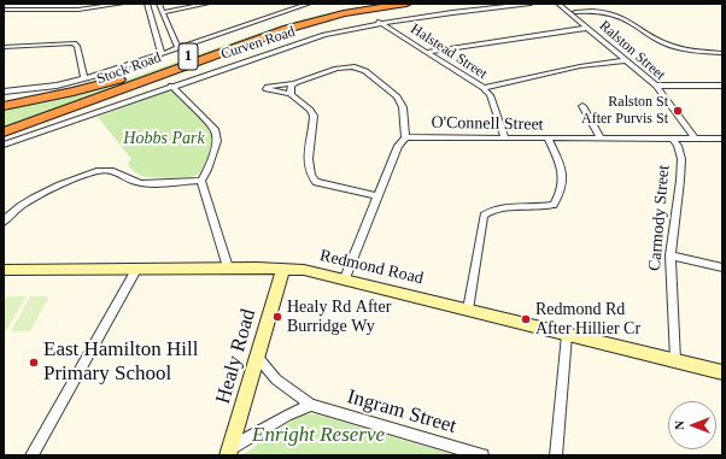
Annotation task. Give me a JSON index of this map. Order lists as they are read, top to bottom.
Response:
{
  "streets": {
    "highway": ["1", "Stock Road"],
    "street": [
      "Curven Road",
      "Ralston Street",
      "Halstead Street",
      "O'Connell Street",
      "Carmody Street",
      "Redmond Road",
      "Healy Road",
      "Ingram Street"
    ]
  },
  "crossings": [
    ["Curven Road", "Halstead Street"],
    ["Ralston Street", "O'Connell Street"],
    ["Halstead Street", "O'Connell Street"],
    ["O'Connell Street", "Carmody Street"],
    ["Carmody Street", "Redmond Road"],
    ["Redmond Road", "Healy Road"],
    ["Healy Road", "Ingram Street"]
  ],
  "parks": ["Hobbs Park", "Enright Reserve"],
  "places": [
    "Ralston St After Purvis St",
    "Healy Rd After Burridge Wy",
    "Redmond Rd After Hillier Cr",
    "East Hamilton Hill Primary School"
  ],
  "north": "left"
}
